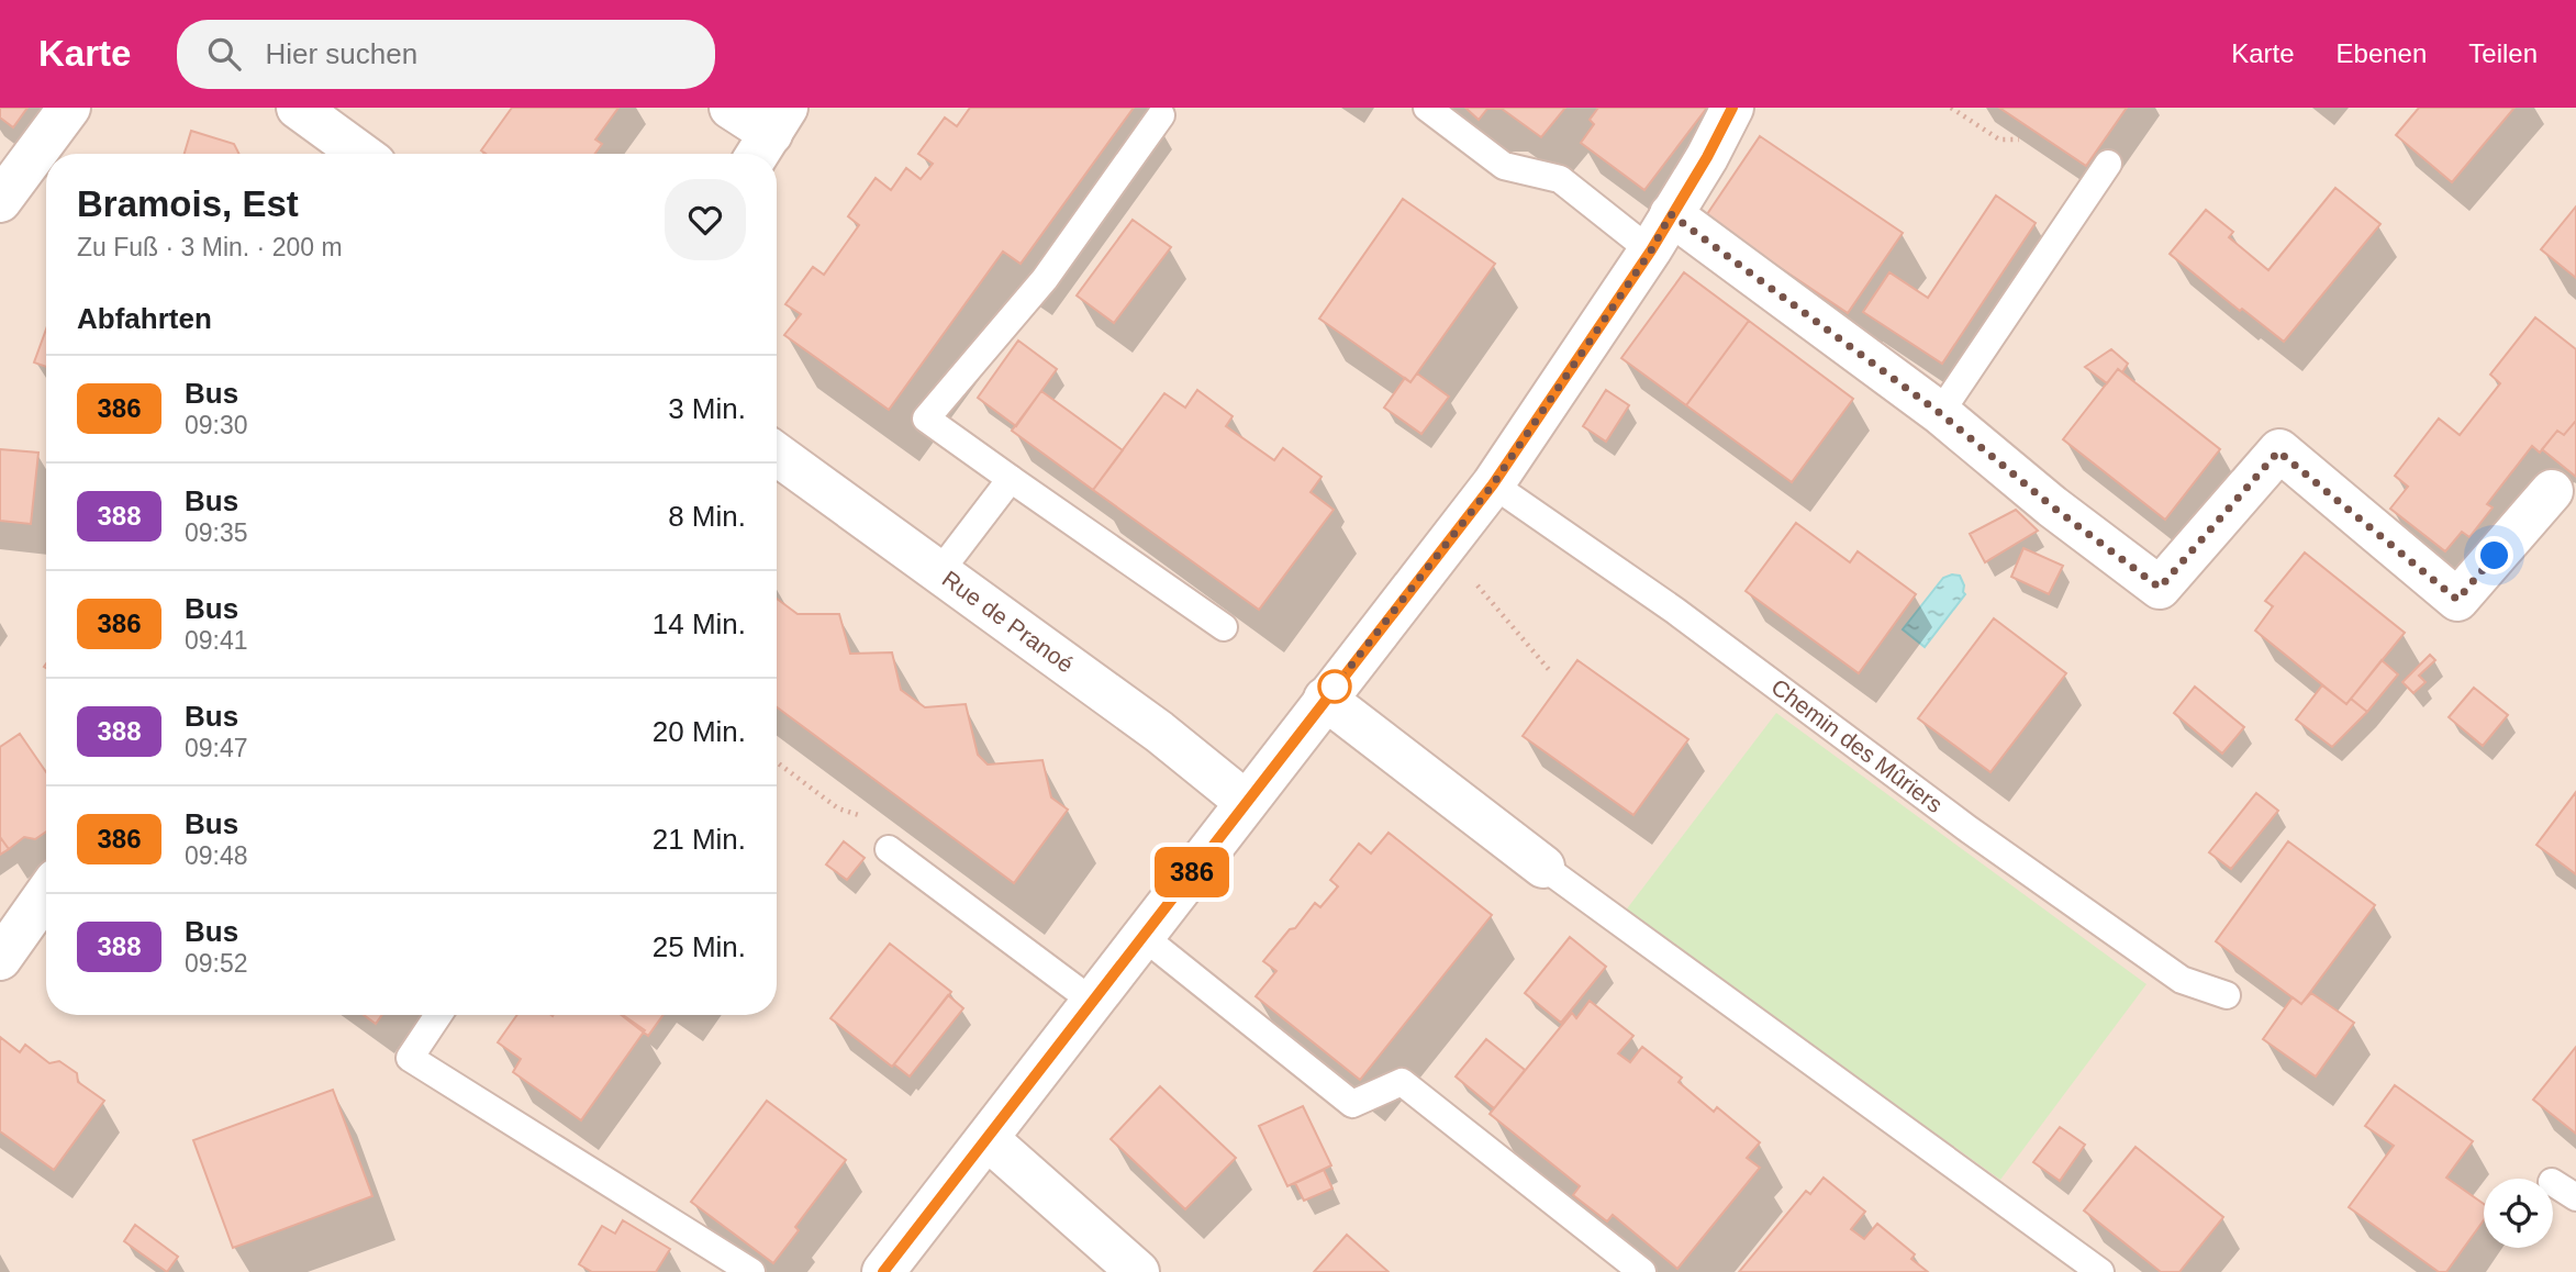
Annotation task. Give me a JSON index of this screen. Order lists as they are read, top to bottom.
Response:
{
  "streets": {
    "street": ["Rue de Pranoé"],
    "lane": ["Chemin des Mûriers"]
  },
  "lines": ["bus line 386"],
  "page": {
    "header": "Karte",
    "search": "Hier suchen",
    "nav": ["Karte", "Ebenen", "Teilen"],
    "on_map": "386",
    "heading": [
      ["Bramois, Est", "Zu Fuß · 3 Min. · 200 m"],
      "Abfahrten"
    ],
    "list": [
      {
        "mark": "386",
        "name": "Bus",
        "note": "09:30",
        "value": "3 Min."
      },
      {
        "mark": "388",
        "name": "Bus",
        "note": "09:35",
        "value": "8 Min."
      },
      {
        "mark": "386",
        "name": "Bus",
        "note": "09:41",
        "value": "14 Min."
      },
      {
        "mark": "388",
        "name": "Bus",
        "note": "09:47",
        "value": "20 Min."
      },
      {
        "mark": "386",
        "name": "Bus",
        "note": "09:48",
        "value": "21 Min."
      },
      {
        "mark": "388",
        "name": "Bus",
        "note": "09:52",
        "value": "25 Min."
      }
    ]
  }
}
